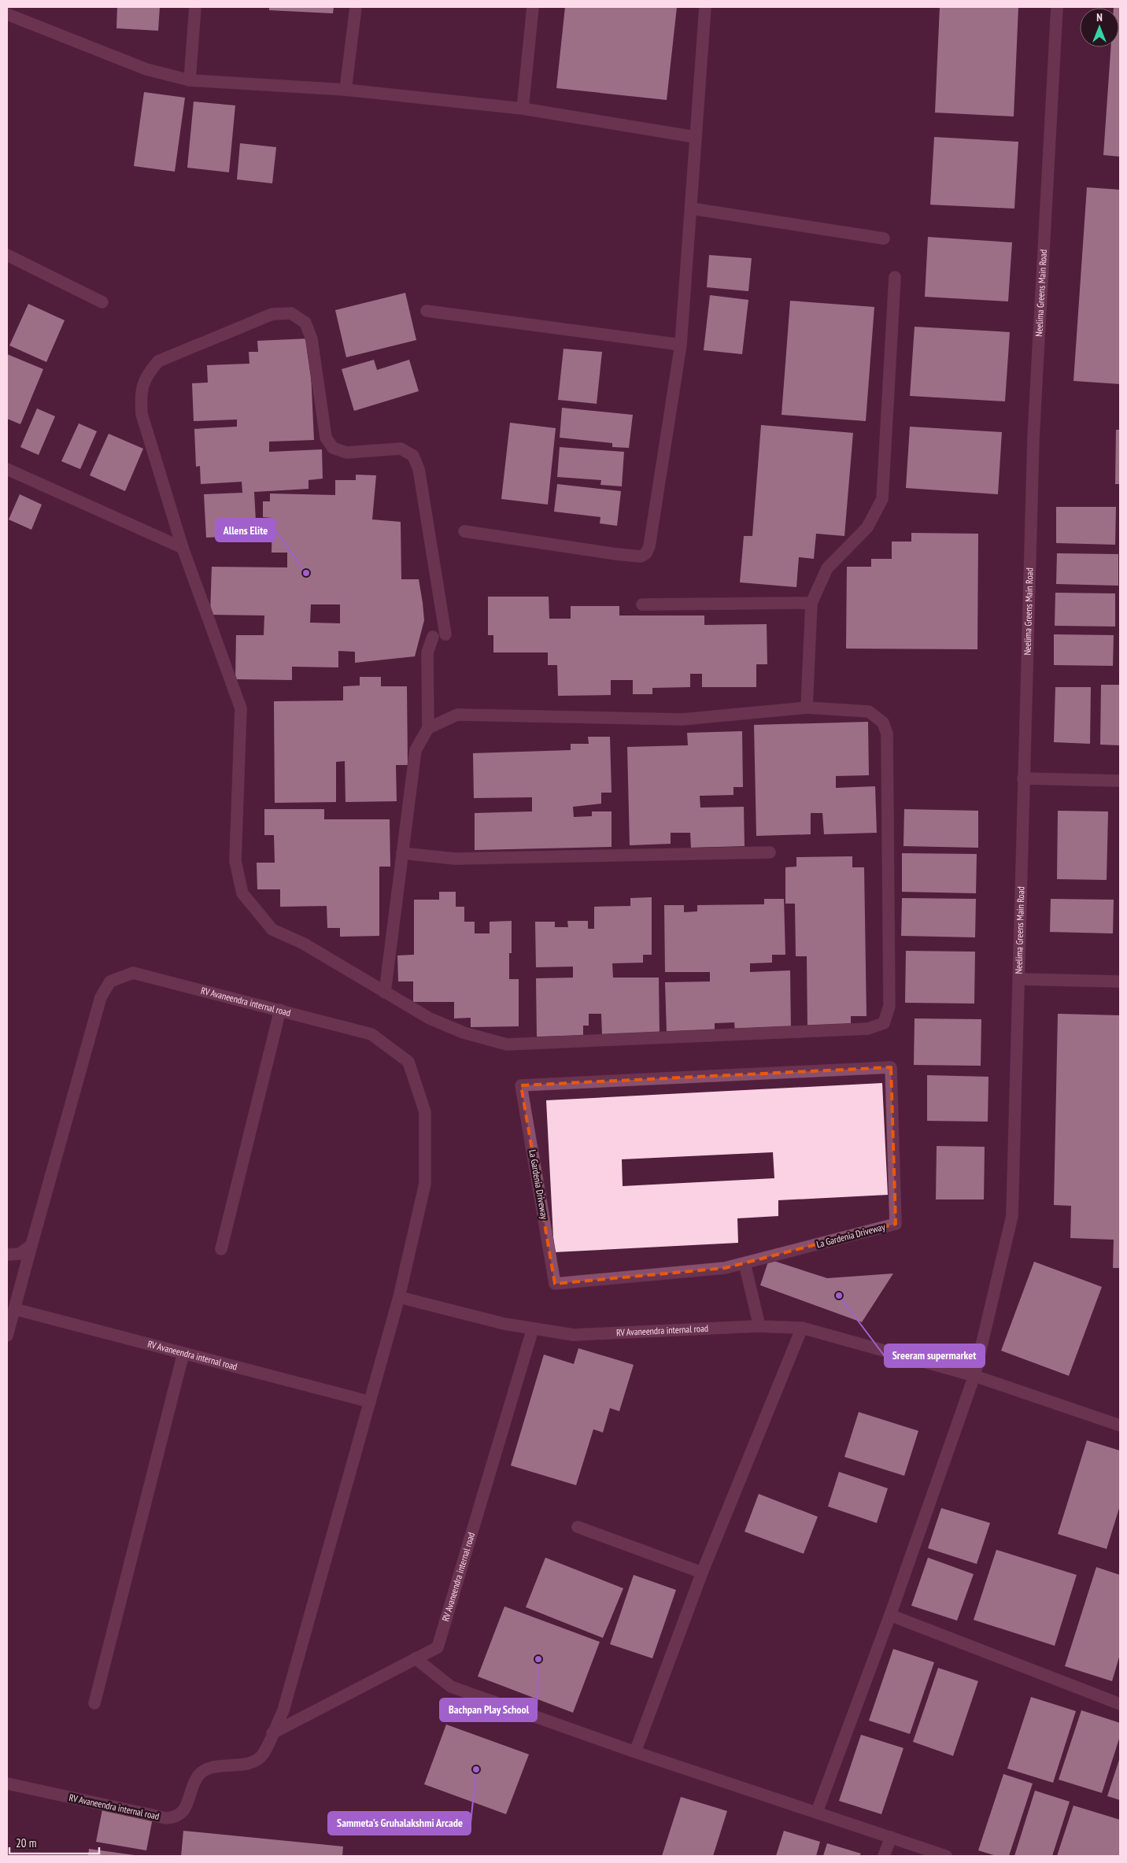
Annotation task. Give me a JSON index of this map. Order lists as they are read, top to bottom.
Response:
{
  "streets": {
    "street": ["Neelima Greens Main Road", "RV Avaneendra internal road", "La Gardenia Driveway"]
  },
  "crossings": [
    ["Neelima Greens Main Road", "RV Avaneendra internal road"]
  ],
  "places": [
    "Allens Elite",
    "Sreeram supermarket",
    "Bachpan Play School",
    "Sammeta's Gruhalakshmi Arcade"
  ],
  "scale_bar": "20 m",
  "north": "top"
}
